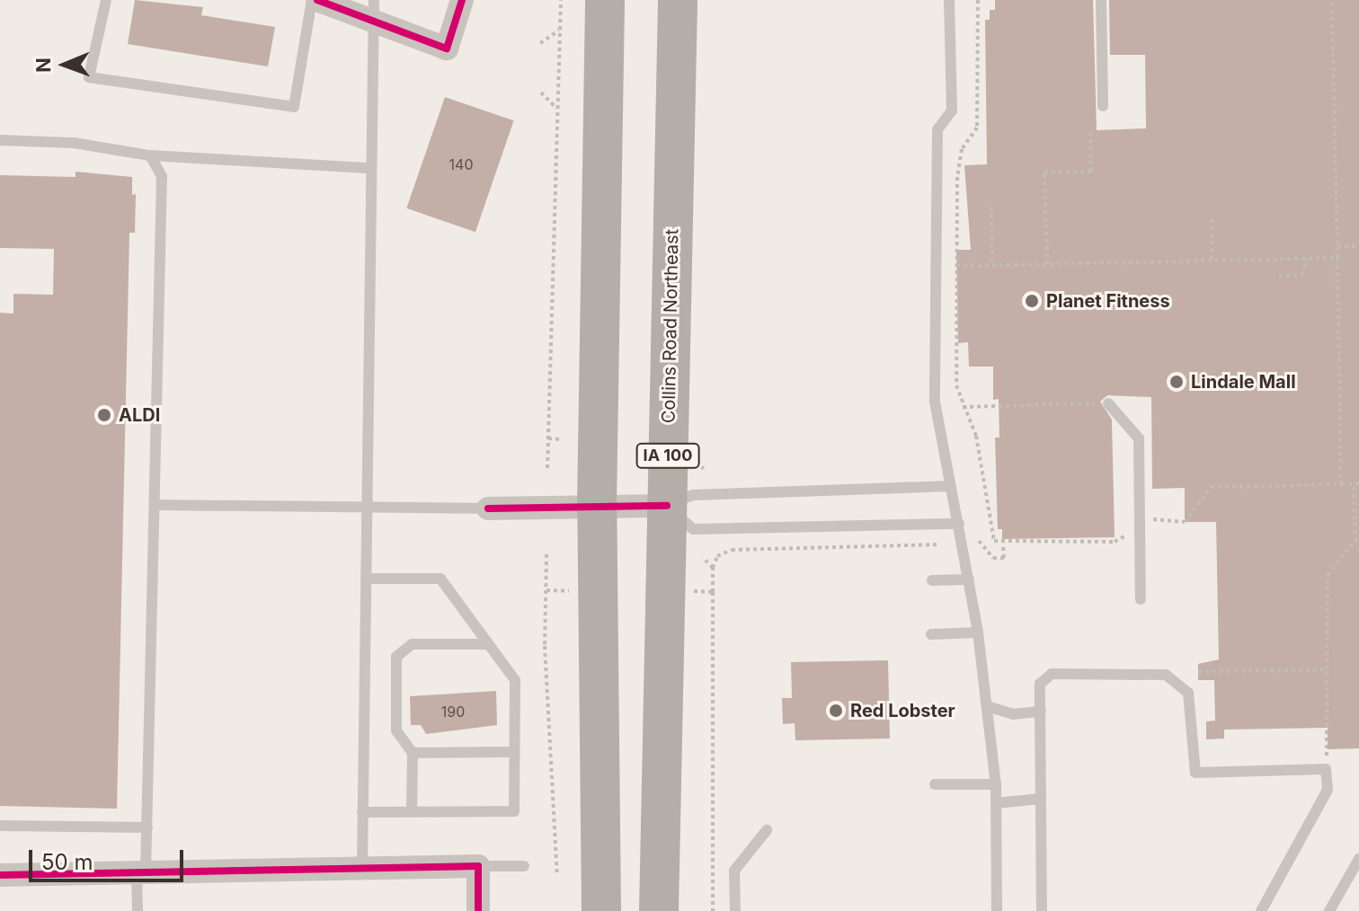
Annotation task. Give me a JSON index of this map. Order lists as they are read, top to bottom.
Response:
{
  "streets": {
    "highway": ["Collins Road Northeast", "IA 100"]
  },
  "places": [
    "Planet Fitness",
    "Lindale Mall",
    "ALDI",
    "Red Lobster"
  ],
  "house_numbers": ["140", "190"],
  "scale_bar": "50 m",
  "north": "left"
}
